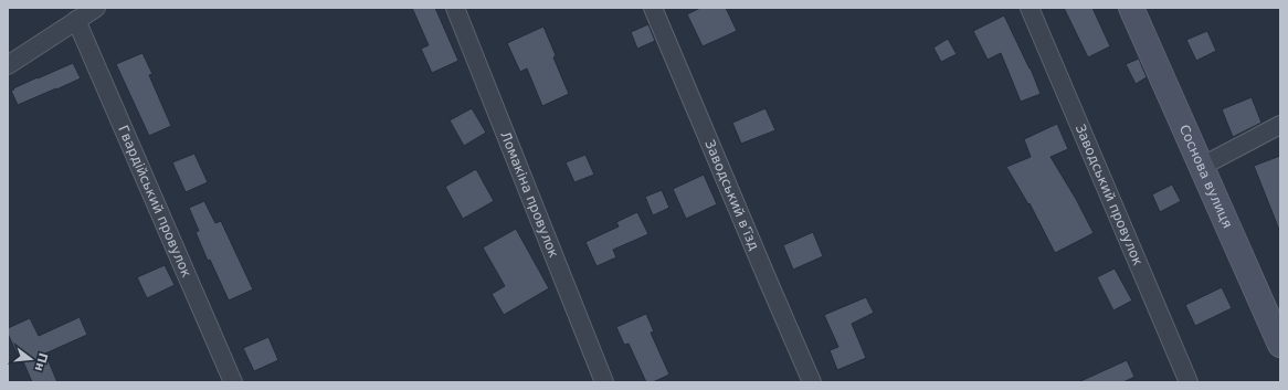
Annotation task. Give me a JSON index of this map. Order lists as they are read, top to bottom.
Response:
{
  "streets": {
    "street": [
      "Соснова вулиця",
      "Ломакіна провулок",
      "Заводський провулок",
      "Заводський в’їзд",
      "Гвардійський провулок"
    ]
  },
  "north": "right"
}
